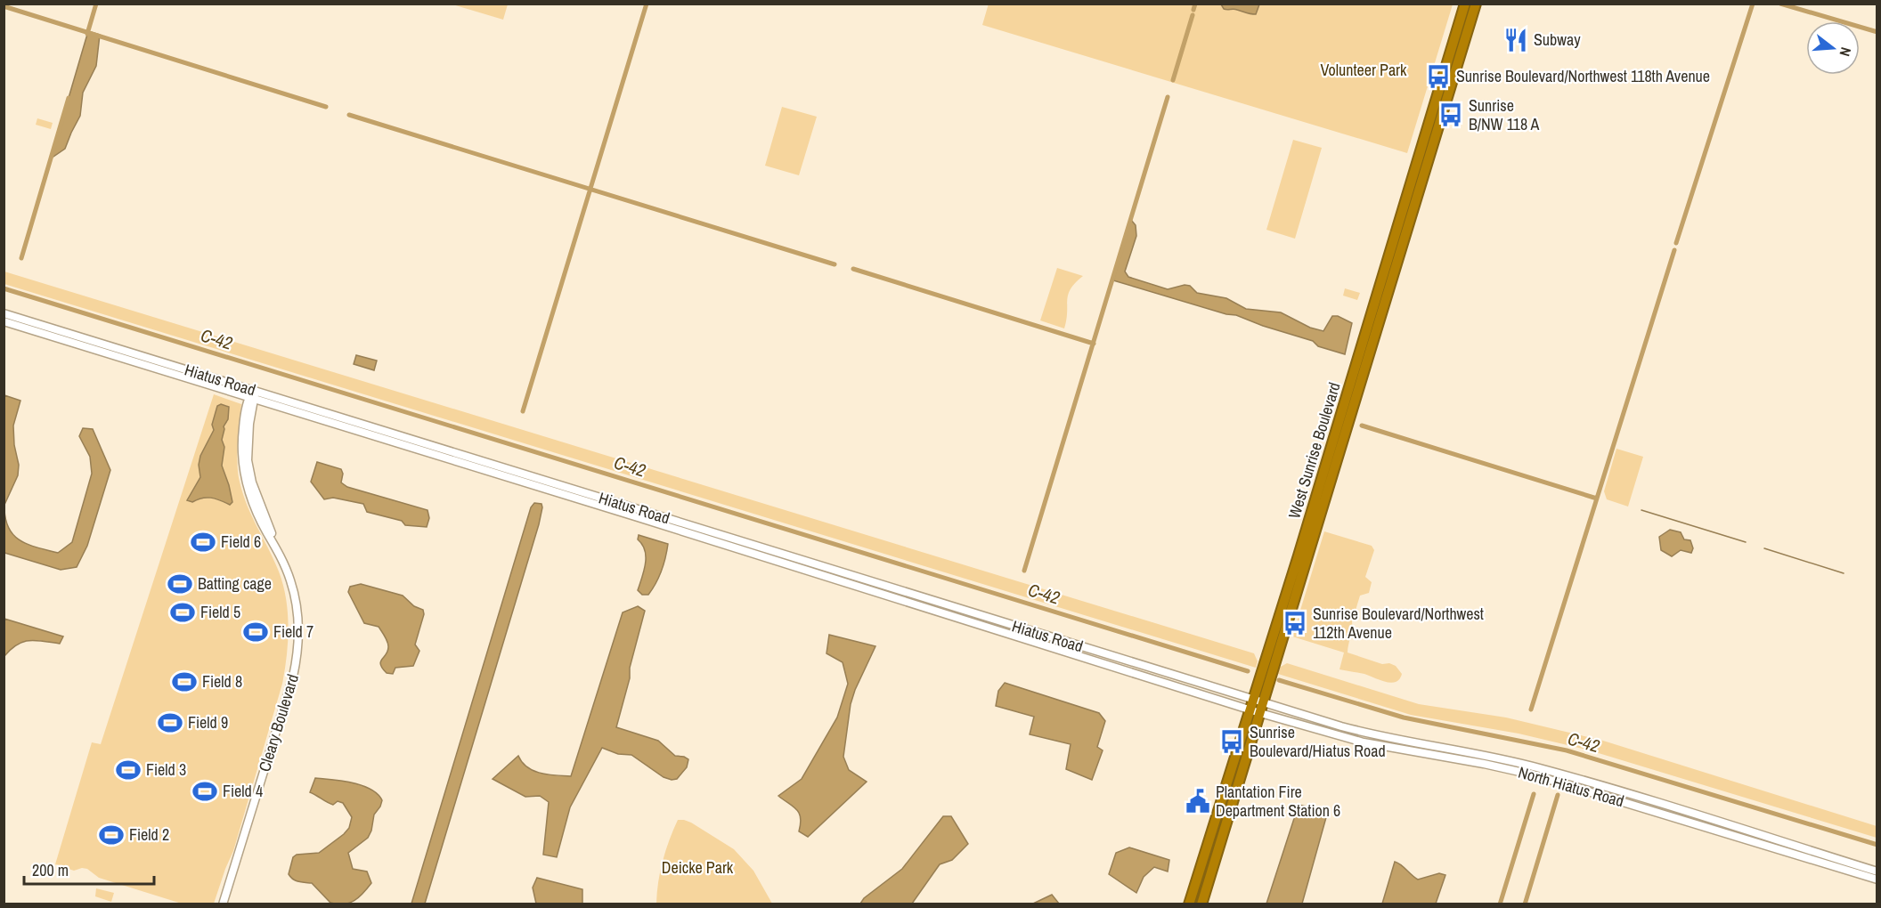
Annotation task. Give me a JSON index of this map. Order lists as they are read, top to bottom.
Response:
{
  "streets": {
    "highway": ["West Sunrise Boulevard"],
    "main road": ["Hiatus Road", "Cleary Boulevard", "North Hiatus Road"]
  },
  "crossings": [
    ["Hiatus Road", "West Sunrise Boulevard"],
    ["Hiatus Road", "Cleary Boulevard"],
    ["Hiatus Road", "North Hiatus Road"],
    ["West Sunrise Boulevard", "North Hiatus Road"]
  ],
  "water": ["C-42"],
  "parks": ["Volunteer Park", "Deicke Park"],
  "places": {
    "restaurant": ["Subway"],
    "bus stop": [
      "Sunrise Boulevard/Northwest 118th Avenue",
      "Sunrise B/NW 118 A",
      "Sunrise Boulevard/Northwest 112th Avenue",
      "Sunrise Boulevard/Hiatus Road"
    ],
    "sports": [
      "Field 6",
      "Batting cage",
      "Field 5",
      "Field 7",
      "Field 8",
      "Field 9",
      "Field 3",
      "Field 4",
      "Field 2"
    ],
    "public building": ["Plantation Fire Department Station 6"]
  },
  "scale_bar": "200 m",
  "north": "right"
}
